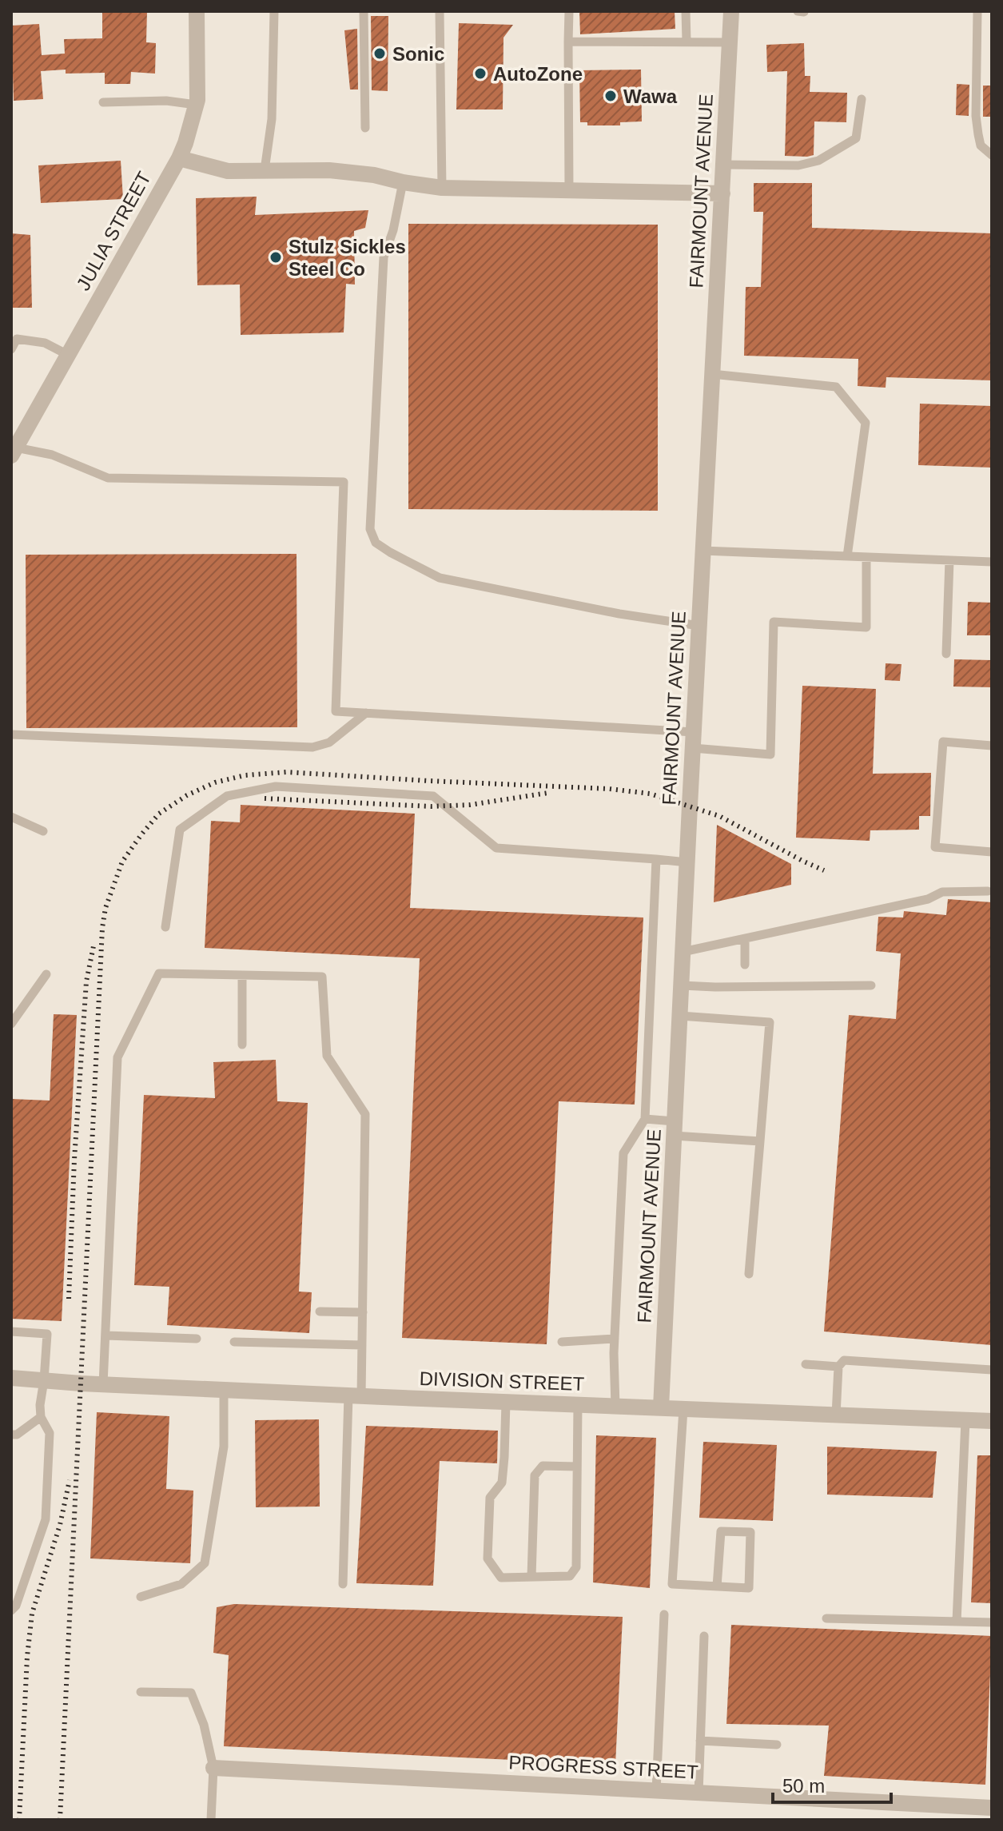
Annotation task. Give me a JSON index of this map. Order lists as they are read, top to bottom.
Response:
{
  "streets": {
    "street": [
      "FAIRMOUNT AVENUE",
      "JULIA STREET",
      "DIVISION STREET",
      "PROGRESS STREET"
    ]
  },
  "crossings": [
    ["FAIRMOUNT AVENUE", "DIVISION STREET"]
  ],
  "places": [
    "Sonic",
    "AutoZone",
    "Wawa",
    "Stulz Sickles Steel Co"
  ],
  "scale_bar": "50 m"
}
